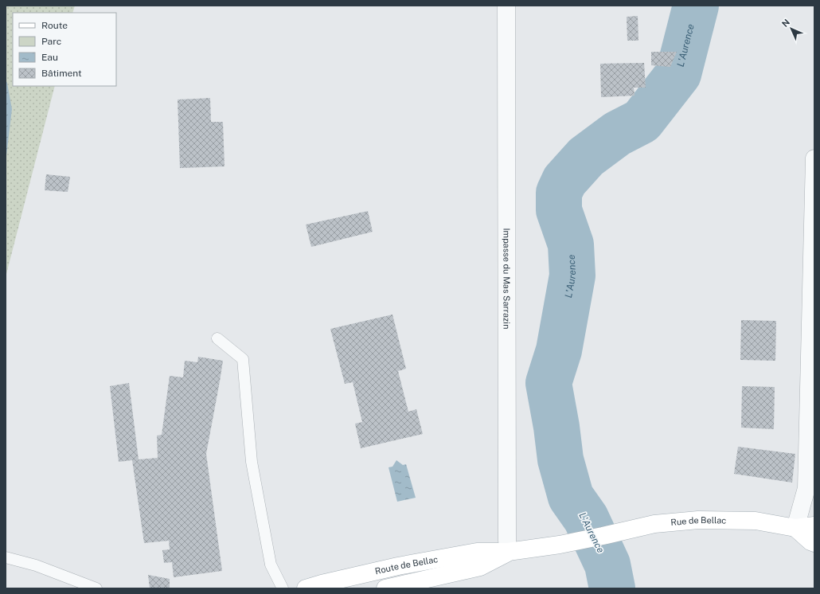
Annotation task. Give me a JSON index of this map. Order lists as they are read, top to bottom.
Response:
{
  "streets": {
    "main road": ["Rue de Bellac", "Route de Bellac"],
    "street": ["Impasse du Mas Sarrazin"]
  },
  "crossings": [
    ["Impasse du Mas Sarrazin", "Route de Bellac"],
    ["Rue de Bellac", "Route de Bellac"]
  ],
  "water": ["L'Aurence"],
  "legend": [
    "Route",
    "Parc",
    "Eau",
    "Bâtiment"
  ],
  "north": "top left"
}
